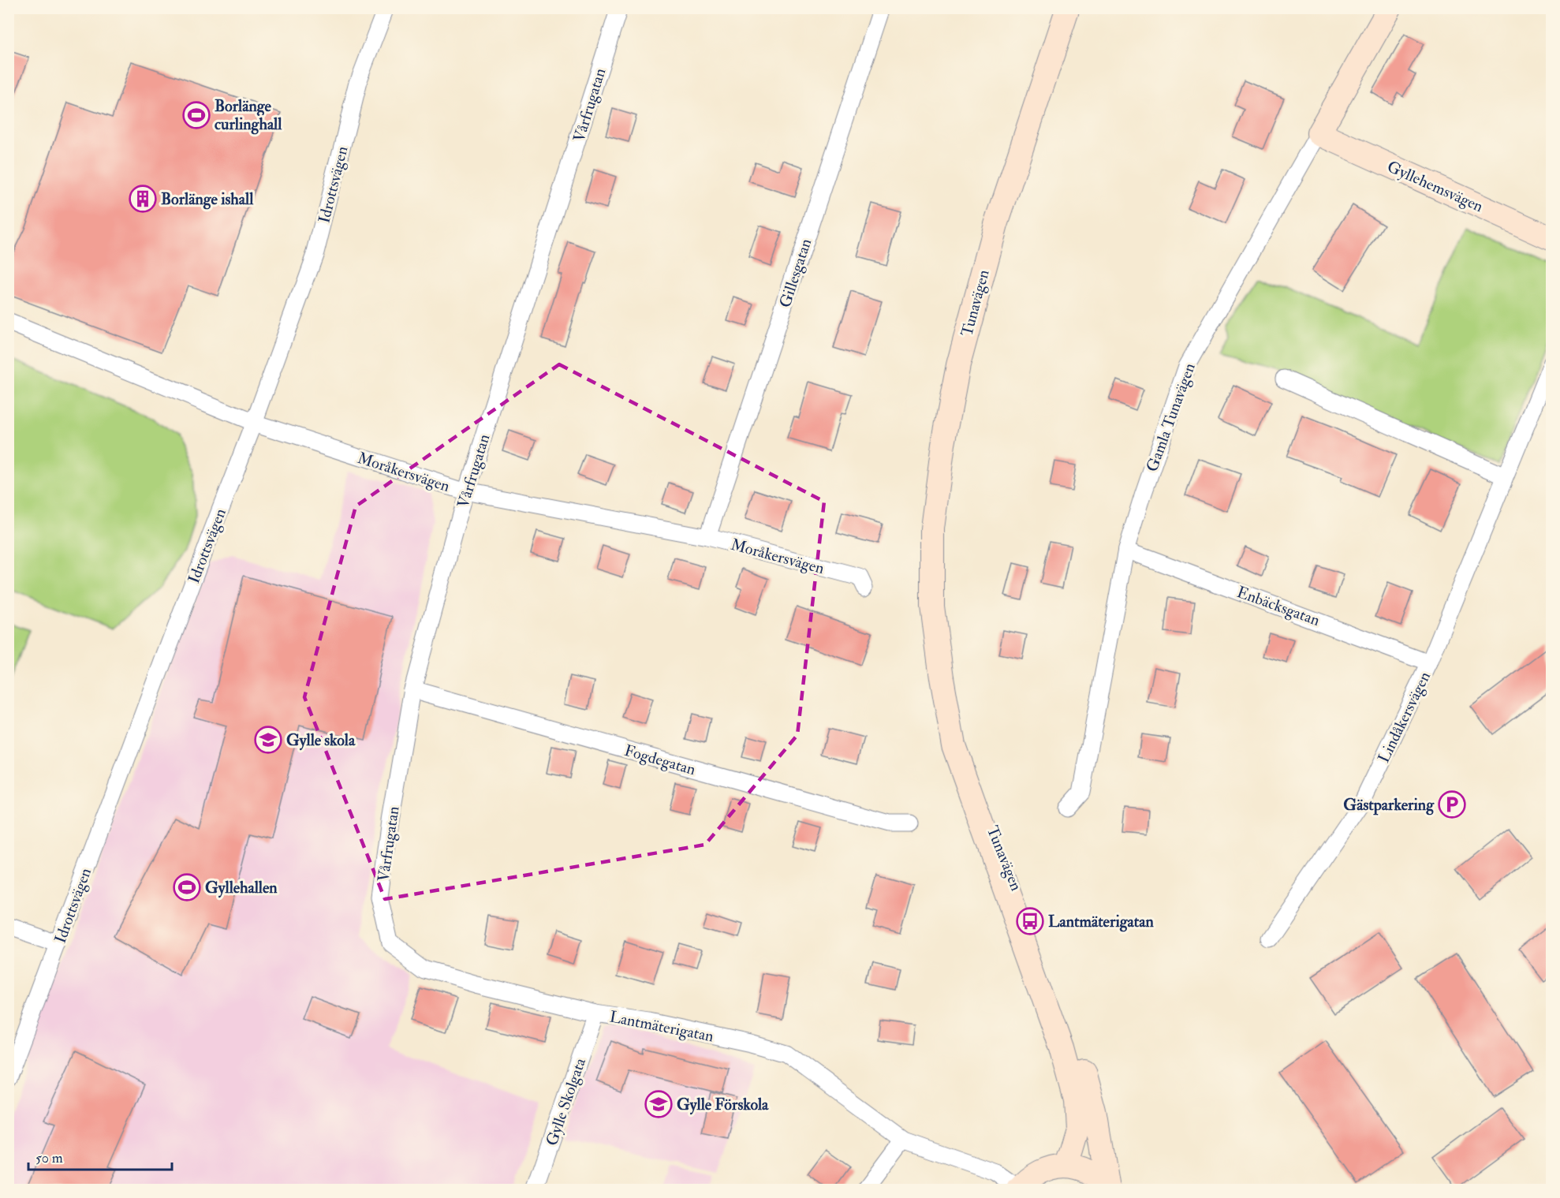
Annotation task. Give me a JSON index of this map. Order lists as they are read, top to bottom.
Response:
{
  "streets": {
    "street": [
      "Vårfrugatan",
      "Idrottsvägen",
      "Gyllehemsvägen",
      "Gillesgatan",
      "Tunavägen",
      "Gamla Tunavägen",
      "Moråkersvägen",
      "Enbäcksgatan",
      "Lindåkersvägen",
      "Fogdegatan",
      "Lantmäterigatan",
      "Gylle Skolgata"
    ]
  },
  "crossings": [
    ["Vårfrugatan", "Moråkersvägen"],
    ["Vårfrugatan", "Fogdegatan"],
    ["Vårfrugatan", "Lantmäterigatan"],
    ["Idrottsvägen", "Moråkersvägen"],
    ["Gyllehemsvägen", "Gamla Tunavägen"],
    ["Gillesgatan", "Moråkersvägen"],
    ["Gamla Tunavägen", "Enbäcksgatan"],
    ["Enbäcksgatan", "Lindåkersvägen"],
    ["Lantmäterigatan", "Gylle Skolgata"]
  ],
  "places": {
    "sports": ["Borlänge curlinghall", "Gyllehallen"],
    "building": ["Borlänge ishall"],
    "school or university": ["Gylle skola", "Gylle Förskola"],
    "parking": ["Gästparkering"],
    "bus stop": ["Lantmäterigatan"]
  },
  "scale_bar": "50 m"
}
